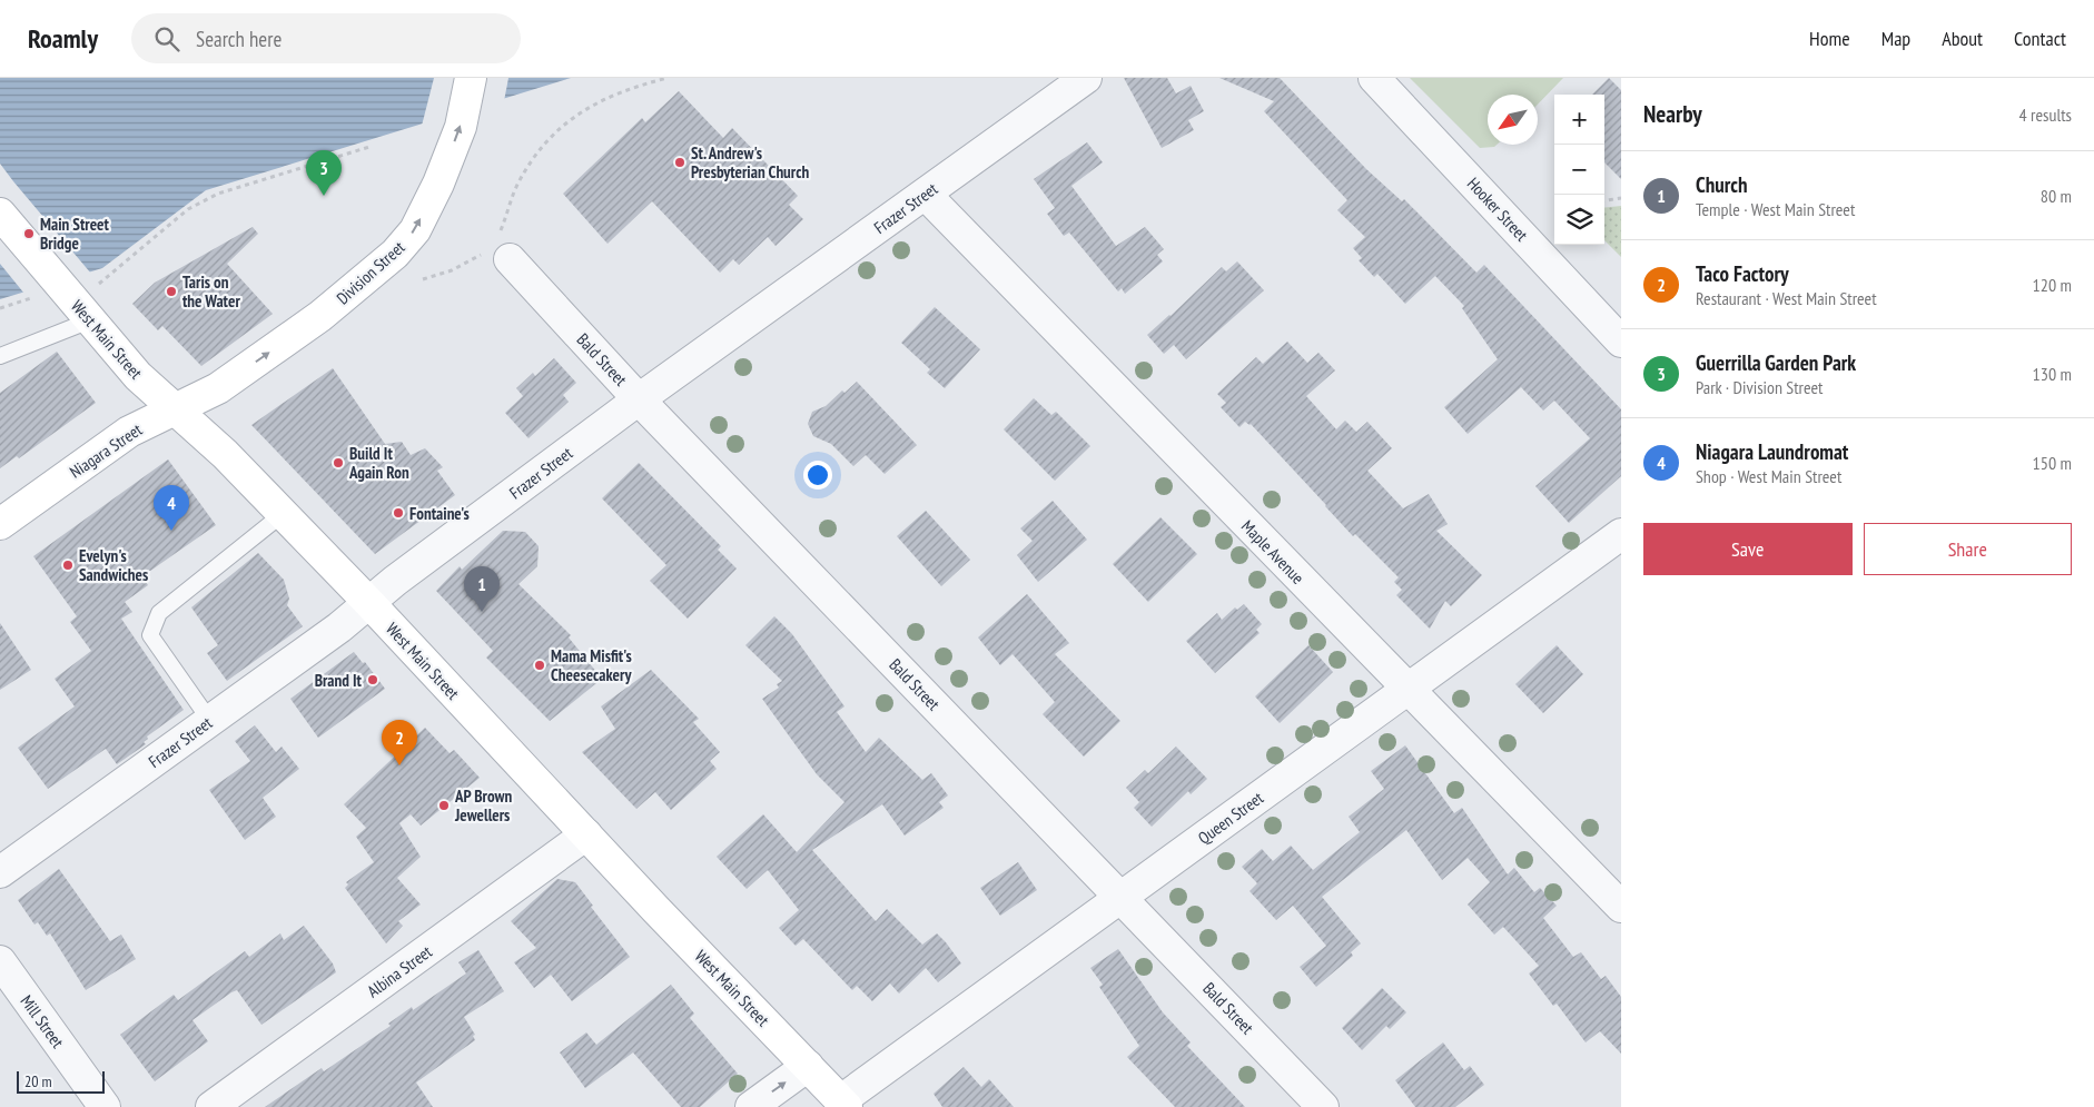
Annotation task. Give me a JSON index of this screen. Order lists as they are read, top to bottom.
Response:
{
  "streets": {
    "main road": ["Division Street", "West Main Street", "Niagara Street"],
    "street": [
      "Frazer Street",
      "Hooker Street",
      "Bald Street",
      "Maple Avenue",
      "Queen Street",
      "Albina Street",
      "Mill Street"
    ]
  },
  "crossings": [
    ["Frazer Street", "West Main Street"],
    ["Frazer Street", "Bald Street"],
    ["Frazer Street", "Maple Avenue"],
    ["Division Street", "Niagara Street"],
    ["West Main Street", "Niagara Street"],
    ["West Main Street", "Queen Street"],
    ["West Main Street", "Albina Street"],
    ["Bald Street", "Queen Street"],
    ["Maple Avenue", "Queen Street"]
  ],
  "one_way": ["Division Street"],
  "places": [
    "St. Andrew's Presbyterian Church",
    "Main Street Bridge",
    "Taris on the Water",
    "Build It Again Ron",
    "Fontaine's",
    "Evelyn's Sandwiches",
    "Mama Misfit's Cheesecakery",
    "Brand It",
    "AP Brown Jewellers"
  ],
  "scale_bar": "20 m",
  "north": "bottom left",
  "page": {
    "header": "Roamly",
    "search": "Search here",
    "nav": [
      "Home",
      "Map",
      "About",
      "Contact"
    ],
    "heading": ["Nearby", "4 results"],
    "map_buttons": ["+", "−"],
    "pins": [
      "3",
      "4",
      "1",
      "2"
    ],
    "list": [
      {
        "mark": "1",
        "name": "Church",
        "note": "Temple · West Main Street",
        "value": "80 m"
      },
      {
        "mark": "2",
        "name": "Taco Factory",
        "note": "Restaurant · West Main Street",
        "value": "120 m"
      },
      {
        "mark": "3",
        "name": "Guerrilla Garden Park",
        "note": "Park · Division Street",
        "value": "130 m"
      },
      {
        "mark": "4",
        "name": "Niagara Laundromat",
        "note": "Shop · West Main Street",
        "value": "150 m"
      }
    ],
    "buttons": ["Save", "Share"],
    "scale": "20 m"
  }
}
